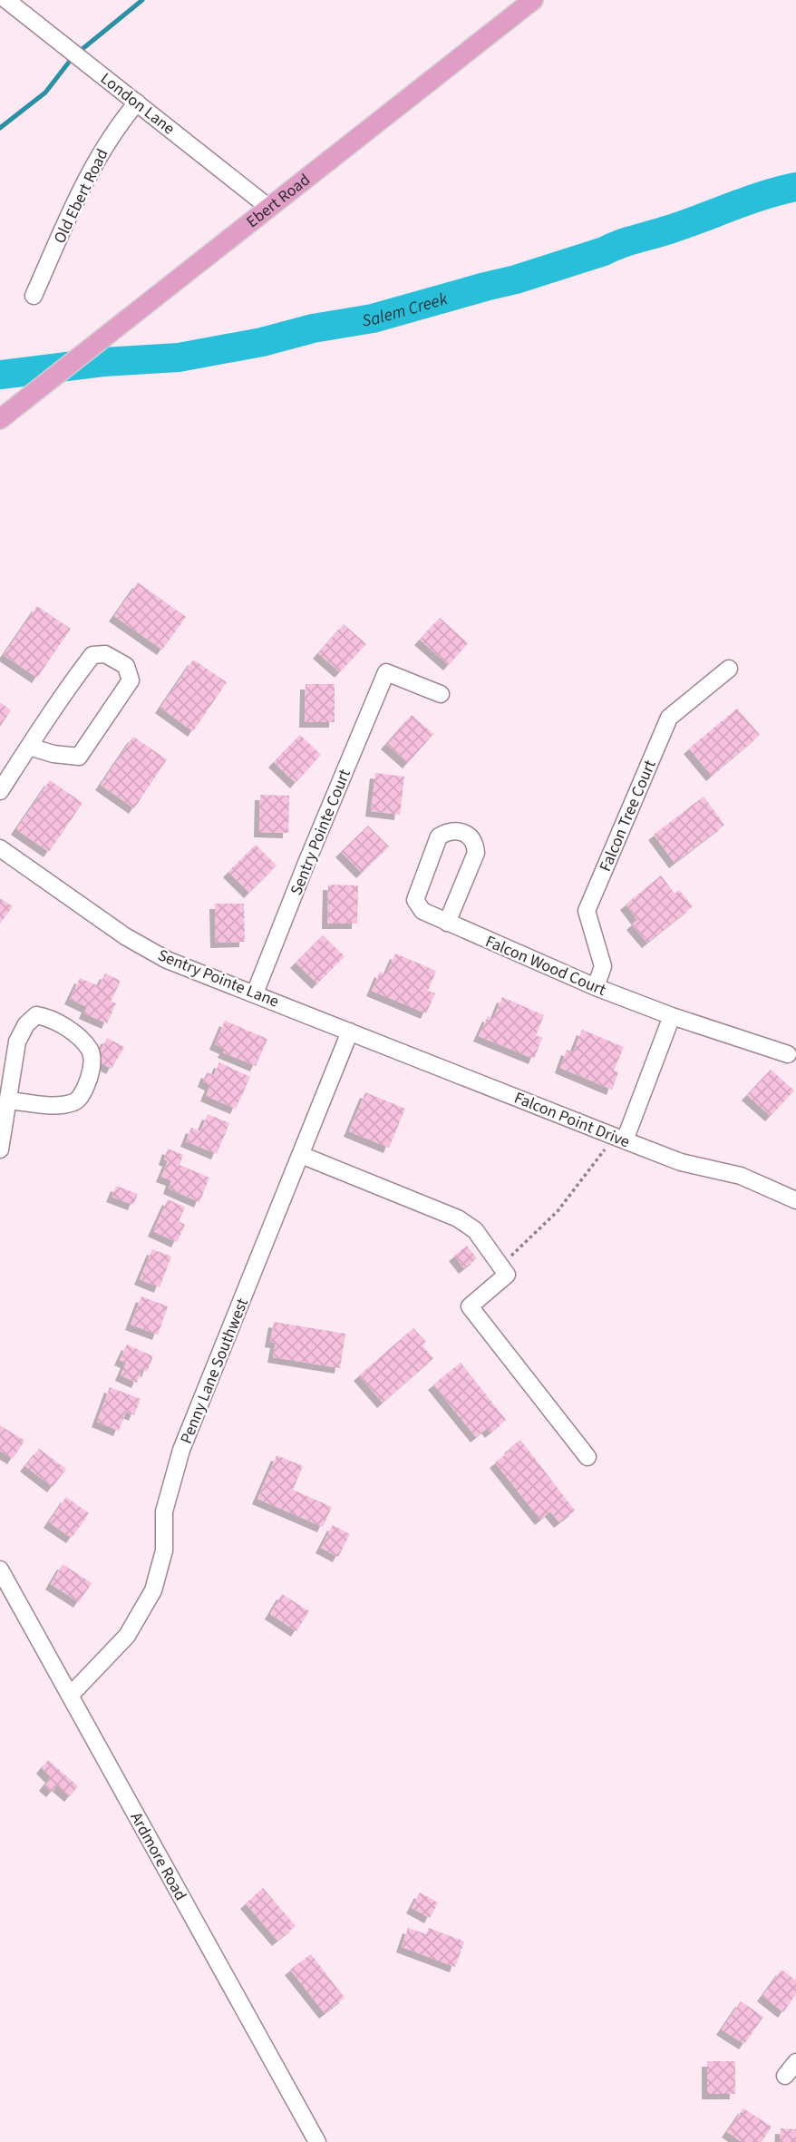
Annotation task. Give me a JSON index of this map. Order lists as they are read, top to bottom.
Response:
{
  "streets": {
    "main road": ["Ebert Road"],
    "street": [
      "London Lane",
      "Old Ebert Road",
      "Falcon Tree Court",
      "Sentry Pointe Court",
      "Falcon Wood Court",
      "Sentry Pointe Lane",
      "Falcon Point Drive",
      "Penny Lane Southwest",
      "Ardmore Road"
    ]
  },
  "crossings": [
    ["London Lane", "Old Ebert Road"],
    ["London Lane", "Ebert Road"],
    ["Falcon Tree Court", "Falcon Wood Court"],
    ["Sentry Pointe Court", "Sentry Pointe Lane"],
    ["Sentry Pointe Lane", "Falcon Point Drive"],
    ["Sentry Pointe Lane", "Penny Lane Southwest"],
    ["Falcon Point Drive", "Penny Lane Southwest"],
    ["Penny Lane Southwest", "Ardmore Road"]
  ],
  "water": ["Salem Creek"]
}
